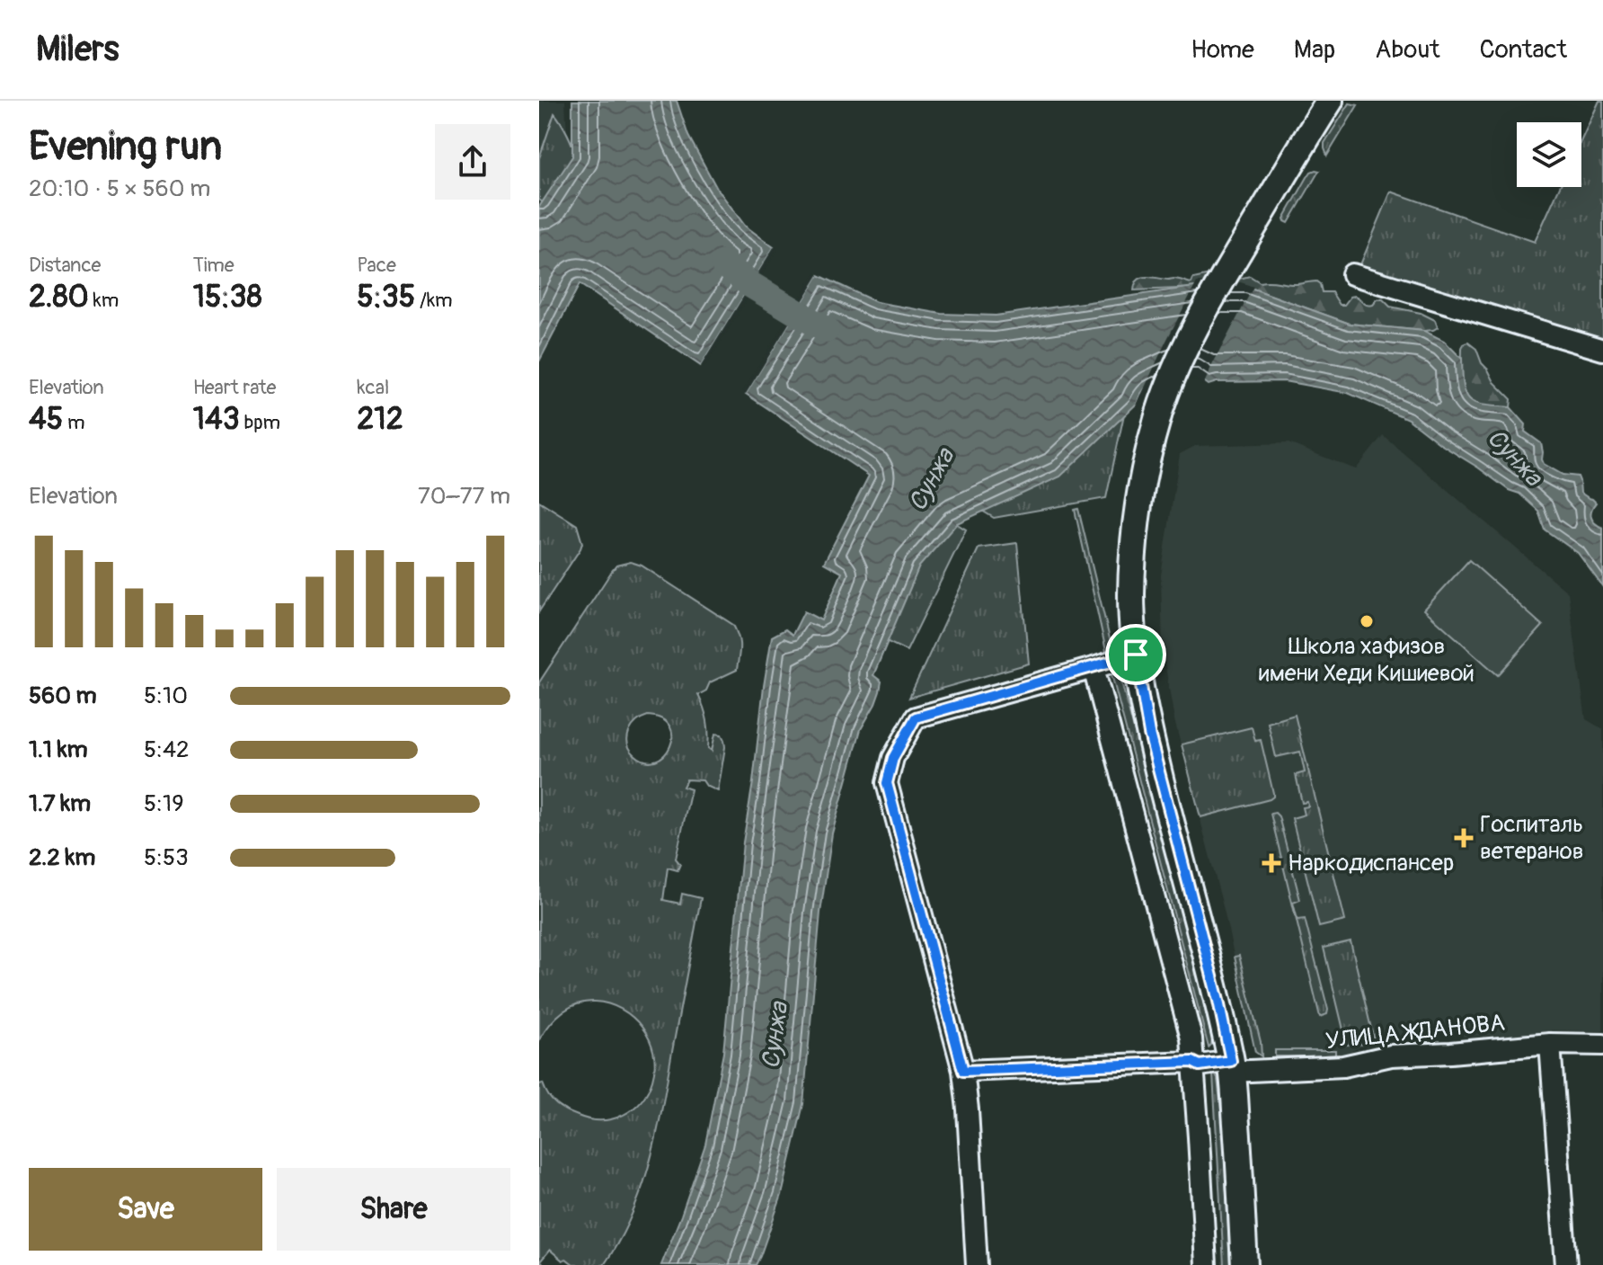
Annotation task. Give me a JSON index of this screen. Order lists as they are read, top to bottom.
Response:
{
  "streets": {
    "street": ["УЛИЦА ЖДАНОВА"]
  },
  "water": ["Сунжа"],
  "places": {
    "other": ["Школа хафизов имени Хеди Кишиевой"],
    "health": ["Госпиталь ветеранов", "Наркодиспансер"]
  },
  "page": {
    "header": "Milers",
    "nav": [
      "Home",
      "Map",
      "About",
      "Contact"
    ],
    "heading": ["Evening run", "20:10 · 5 × 560 m"],
    "stats": [
      ["Distance", "2.80 km"],
      ["Time", "15:38"],
      ["Pace", "5:35 /km"],
      ["Elevation", "45 m"],
      ["Heart rate", "143 bpm"],
      ["kcal", "212"]
    ],
    "chart": ["Elevation", "70–77 m"],
    "list": [
      {
        "name": "560 m",
        "note": "5:10"
      },
      {
        "name": "1.1 km",
        "note": "5:42"
      },
      {
        "name": "1.7 km",
        "note": "5:19"
      },
      {
        "name": "2.2 km",
        "note": "5:53"
      }
    ],
    "buttons": ["Save", "Share"]
  }
}
